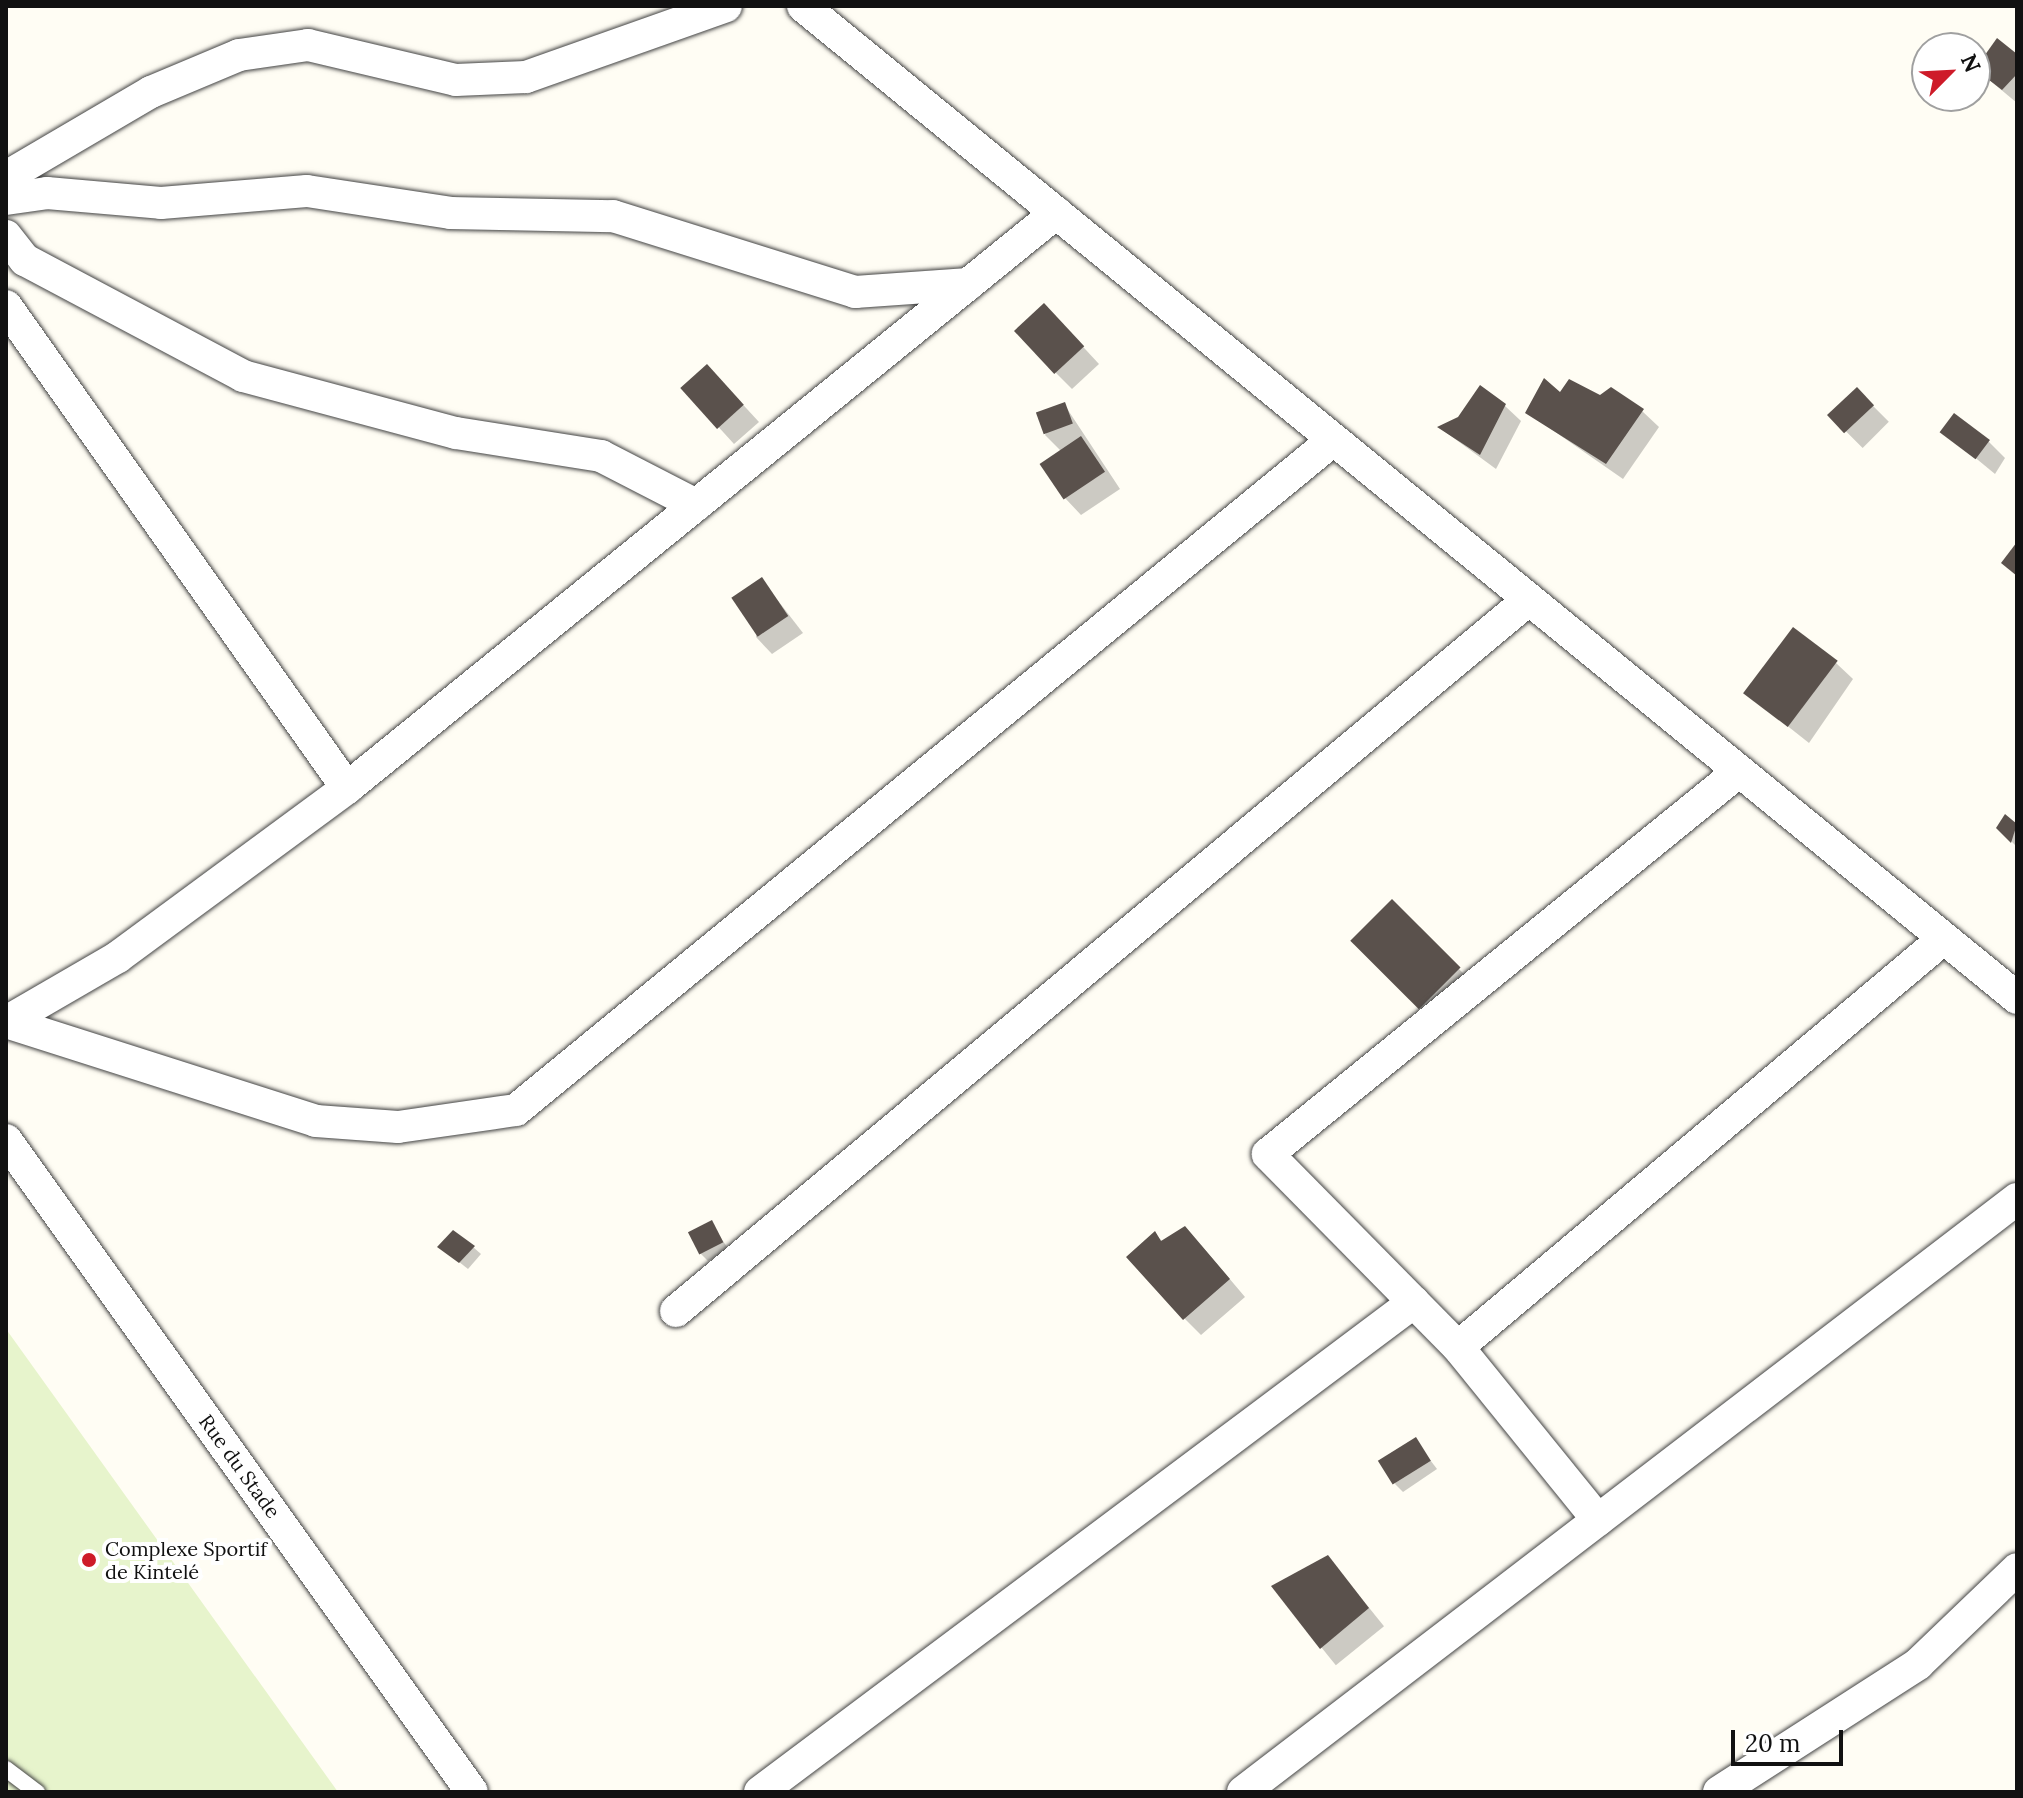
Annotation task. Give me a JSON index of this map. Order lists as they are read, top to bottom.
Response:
{
  "streets": {
    "street": ["Rue du Stade"]
  },
  "places": ["Complexe Sportif de Kintelé"],
  "scale_bar": "20 m",
  "north": "top right"
}
